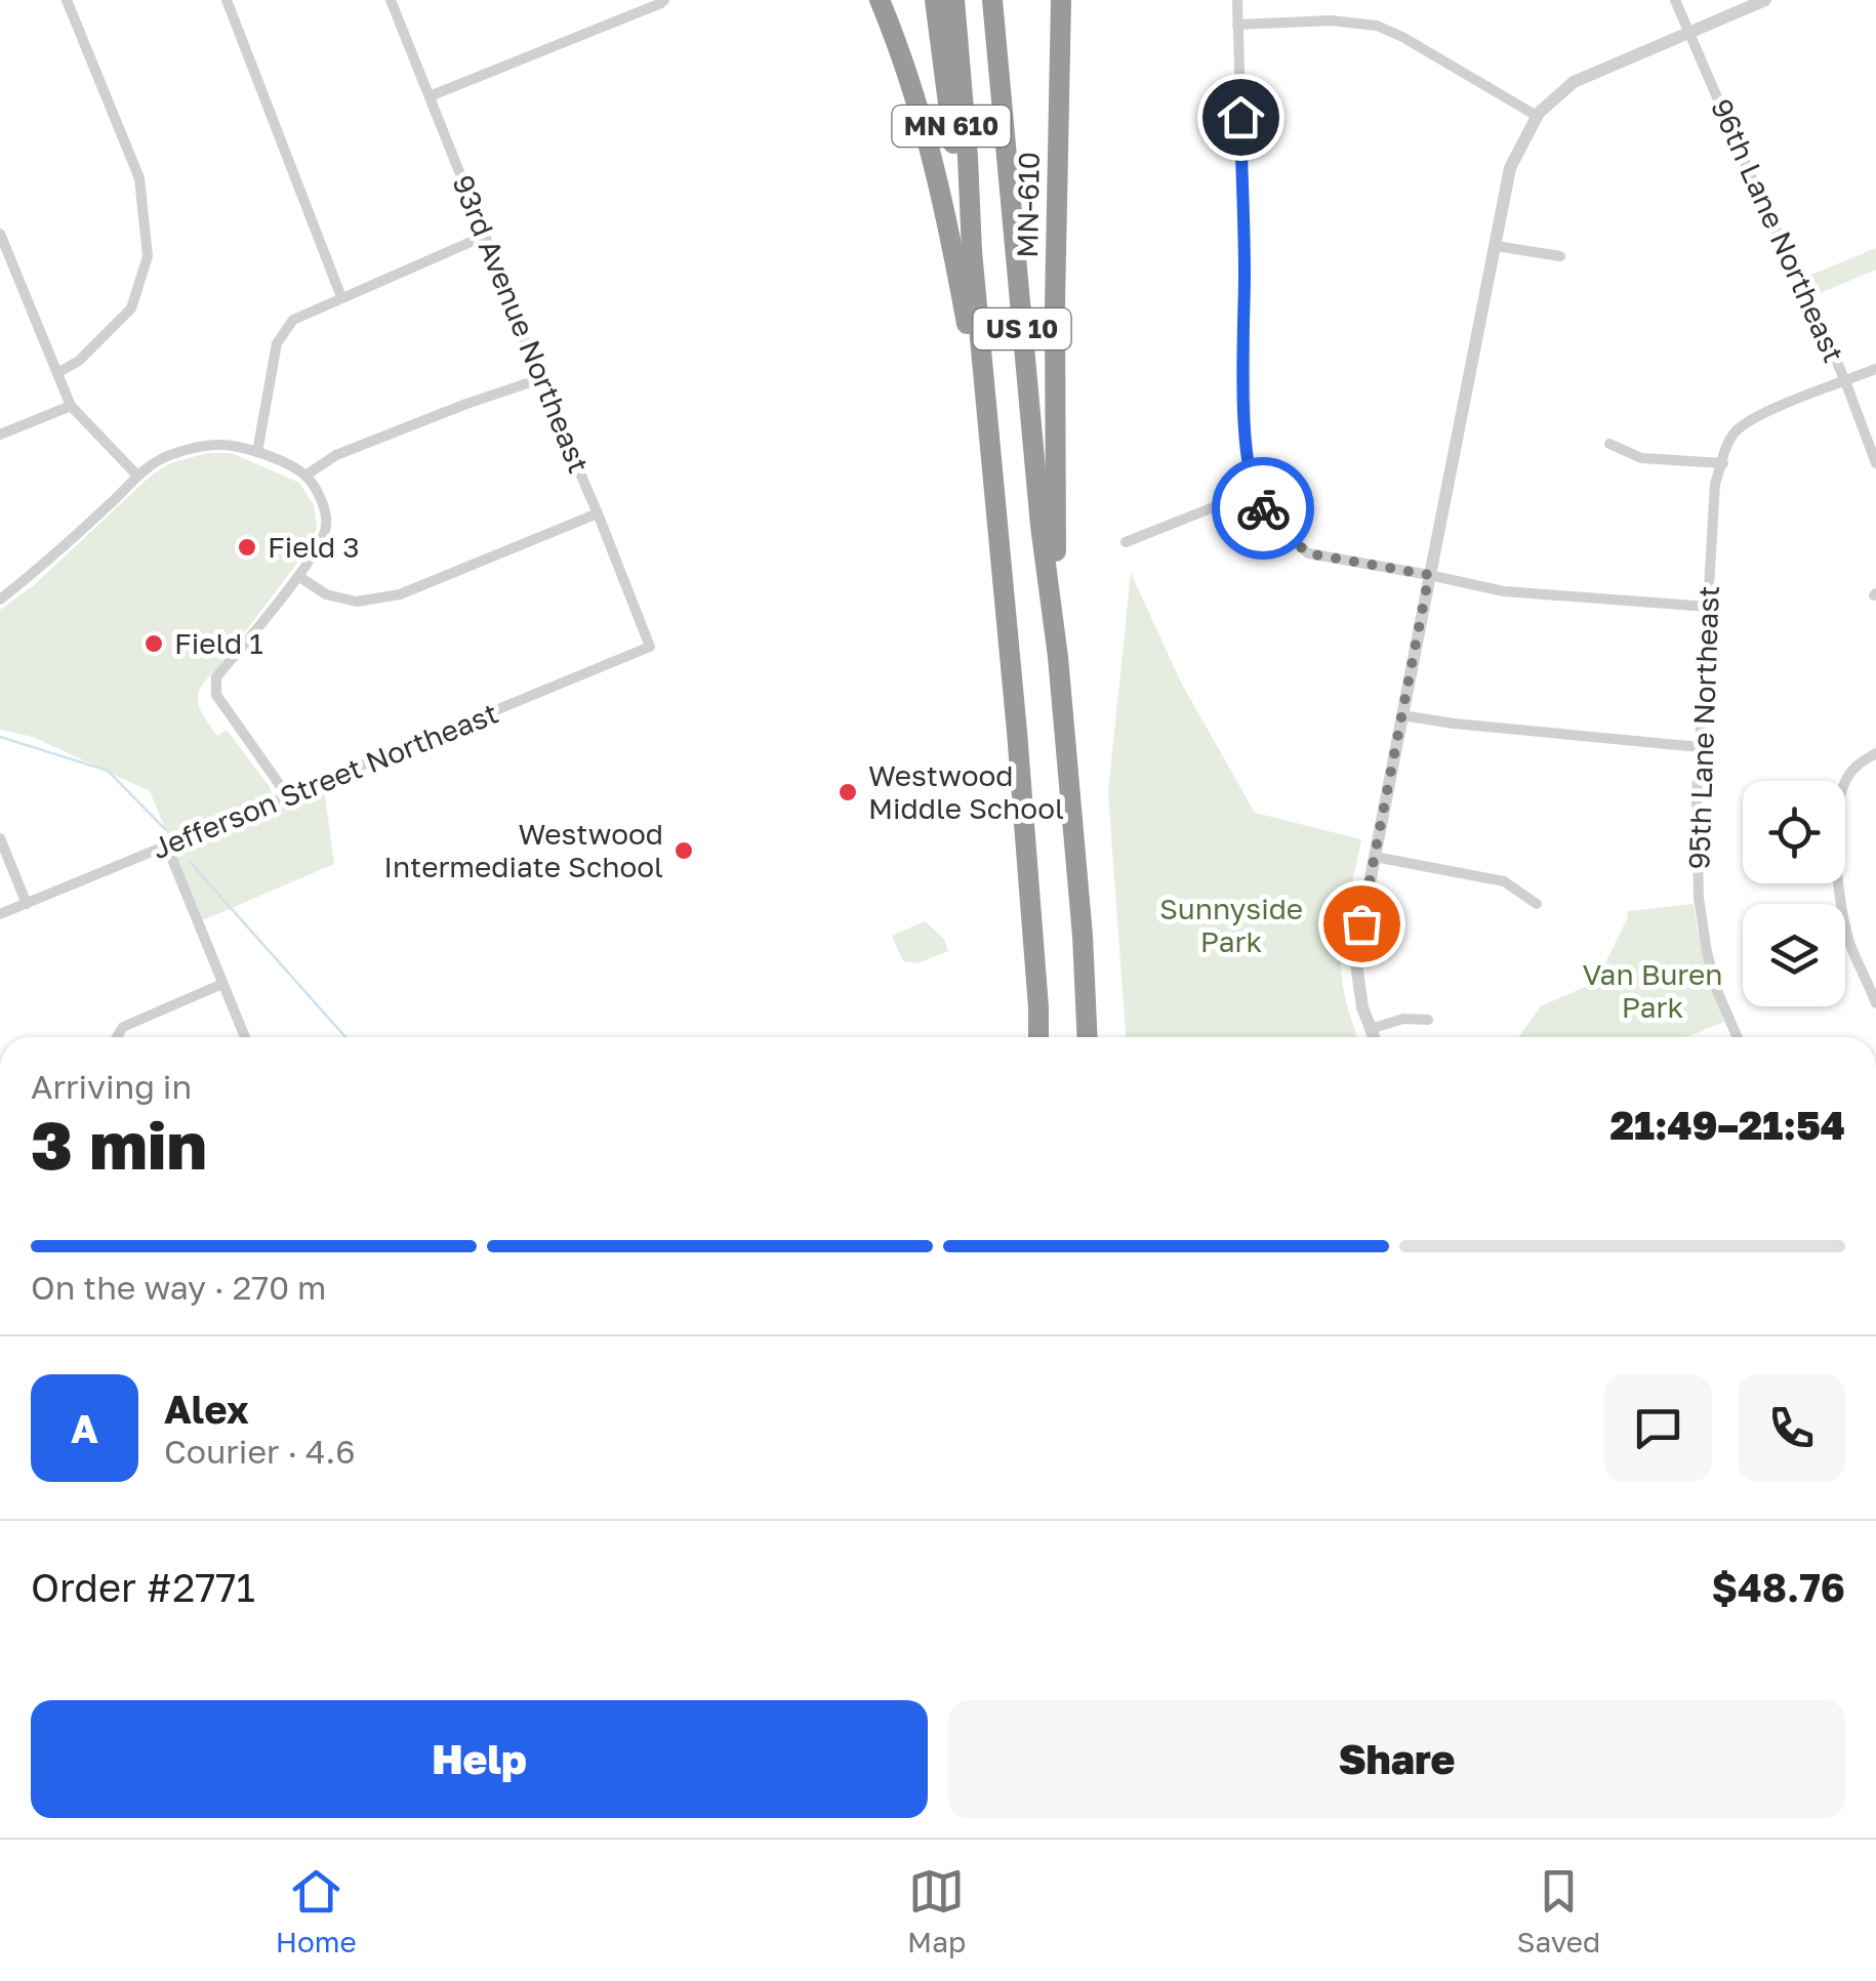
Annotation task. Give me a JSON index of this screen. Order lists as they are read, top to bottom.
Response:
{
  "streets": {
    "highway": ["MN 610", "MN-610", "US 10"],
    "street": [
      "96th Lane Northeast",
      "93rd Avenue Northeast",
      "95th Lane Northeast",
      "Jefferson Street Northeast"
    ]
  },
  "crossings": [
    ["MN-610", "US 10"],
    ["93rd Avenue Northeast", "Jefferson Street Northeast"]
  ],
  "parks": ["Sunnyside Park", "Van Buren Park"],
  "places": [
    "Field 3",
    "Field 1",
    "Westwood Middle School",
    "Westwood Intermediate School"
  ],
  "page": {
    "heading": ["3 min", "Arriving in", "21:49–21:54"],
    "panel": [
      "Alex",
      "Courier · 4.6",
      "Order #2771",
      "$48.76"
    ],
    "bar": "On the way · 270 m",
    "round": "A",
    "buttons": ["Help", "Share"],
    "tabs": ["Home", "Map", "Saved"]
  }
}
